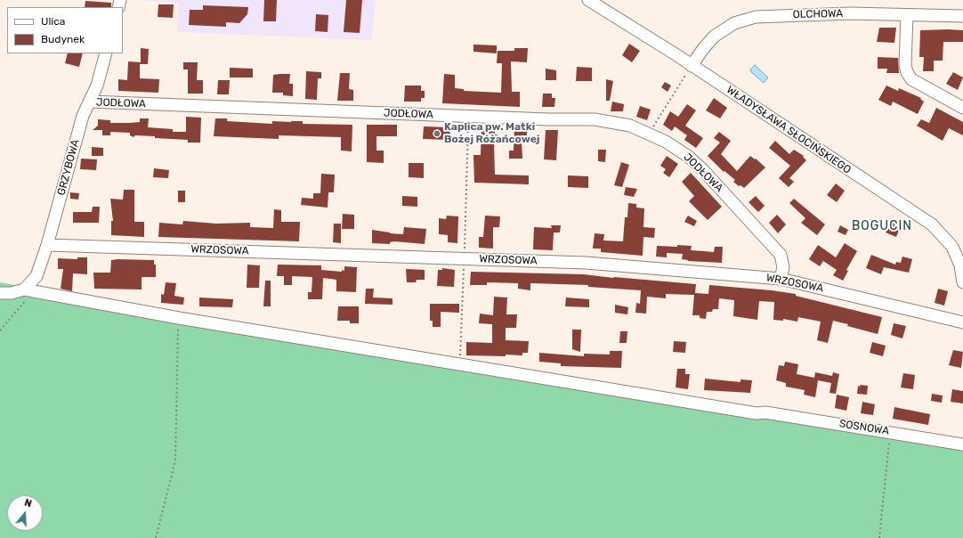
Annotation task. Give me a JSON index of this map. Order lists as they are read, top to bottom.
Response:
{
  "streets": {
    "street": [
      "OLCHOWA",
      "JODŁOWA",
      "WŁADYSŁAWA SŁOCIŃSKIEGO",
      "GRZYBOWA",
      "WRZOSOWA",
      "SOSNOWA"
    ]
  },
  "crossings": [
    ["OLCHOWA", "WŁADYSŁAWA SŁOCIŃSKIEGO"],
    ["JODŁOWA", "GRZYBOWA"],
    ["JODŁOWA", "WRZOSOWA"],
    ["GRZYBOWA", "WRZOSOWA"],
    ["GRZYBOWA", "SOSNOWA"]
  ],
  "districts": ["BOGUCIN"],
  "places": ["Kaplica pw. Matki Bożej Różańcowej"],
  "legend": ["Ulica", "Budynek"],
  "north": "top"
}
